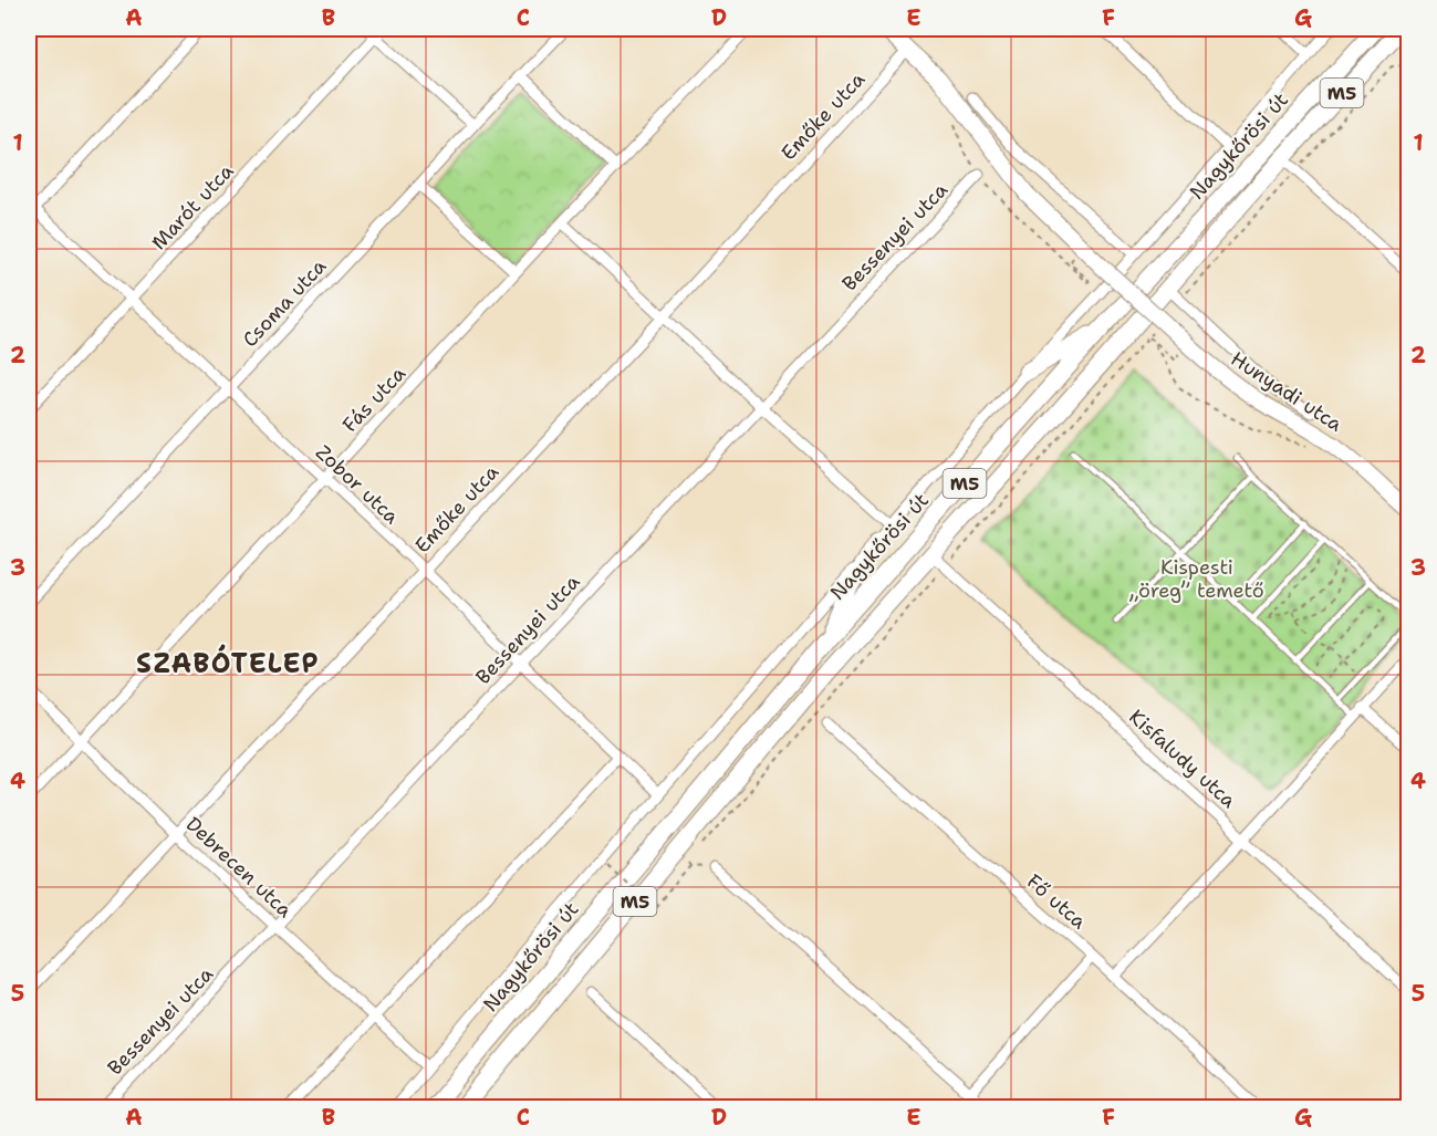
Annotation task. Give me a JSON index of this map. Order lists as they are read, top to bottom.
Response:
{
  "streets": {
    "main road": ["M5", "Nagykőrösi út"],
    "street": [
      "Emőke utca",
      "Marót utca",
      "Bessenyei utca",
      "Csoma utca",
      "Hunyadi utca",
      "Fás utca",
      "Zobor utca",
      "Kisfaludy utca",
      "Debrecen utca",
      "Fő utca"
    ]
  },
  "crossings": [
    ["Emőke utca", "Hunyadi utca"],
    ["Emőke utca", "Zobor utca"],
    ["Emőke utca", "Debrecen utca"],
    ["Nagykőrösi út", "Hunyadi utca"],
    ["Nagykőrösi út", "Zobor utca"],
    ["Nagykőrösi út", "Kisfaludy utca"],
    ["Nagykőrösi út", "Debrecen utca"],
    ["Marót utca", "Zobor utca"],
    ["Bessenyei utca", "Zobor utca"],
    ["Bessenyei utca", "Debrecen utca"],
    ["Csoma utca", "Zobor utca"],
    ["Fás utca", "Zobor utca"],
    ["Fás utca", "Debrecen utca"]
  ],
  "districts": ["SZABÓTELEP"],
  "parks": ["Kispesti „öreg” temető"],
  "grid": {
    "columns": [
      "A",
      "B",
      "C",
      "D",
      "E",
      "F",
      "G"
    ],
    "rows": [
      "1",
      "2",
      "3",
      "4",
      "5"
    ]
  }
}
